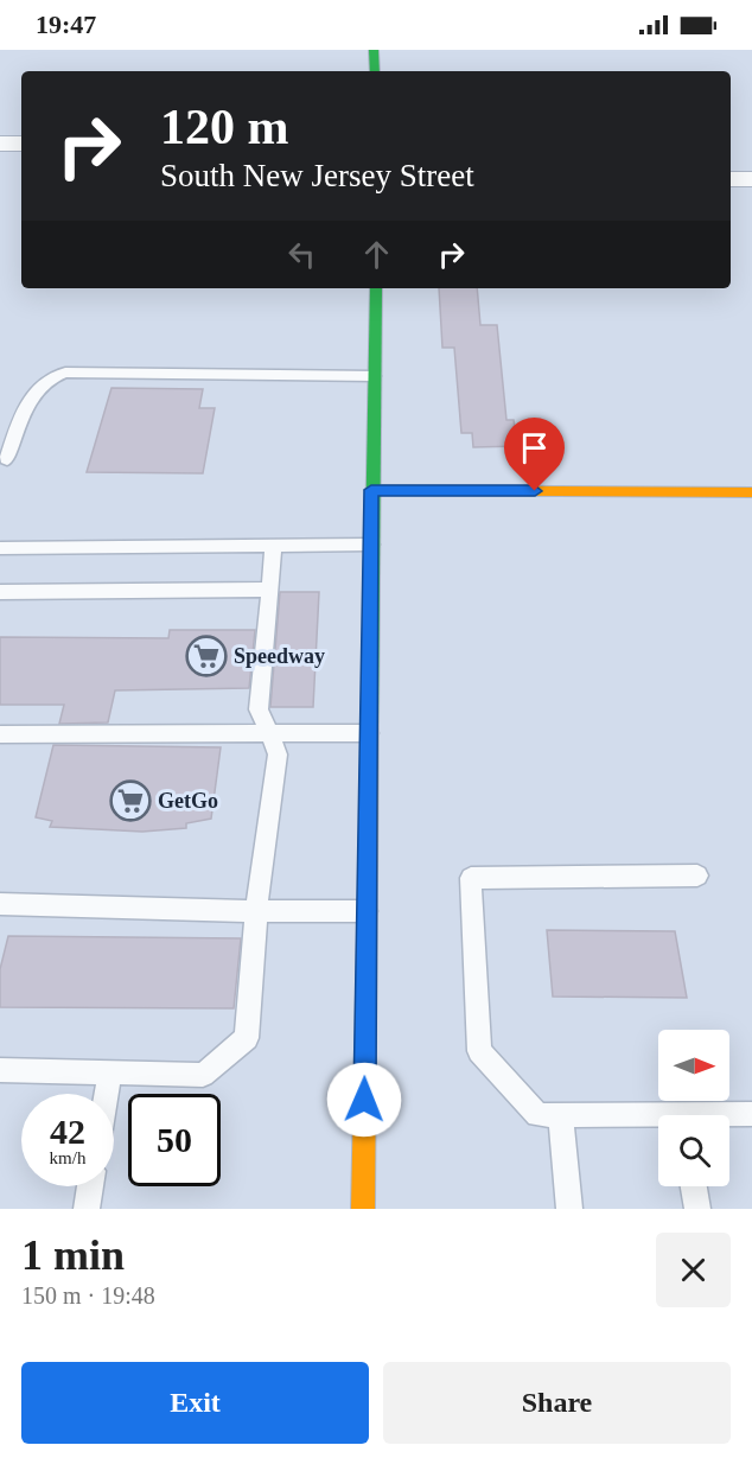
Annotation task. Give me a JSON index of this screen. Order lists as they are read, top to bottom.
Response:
{
  "places": {
    "supermarket": ["Speedway", "GetGo"]
  },
  "north": "right",
  "page": {
    "status": "19:47",
    "turn": ["120 m", "South New Jersey Street"],
    "speed": "42 km/h",
    "limit": "50",
    "heading": ["1 min", "150 m · 19:48"],
    "buttons": ["Exit", "Share"]
  }
}
